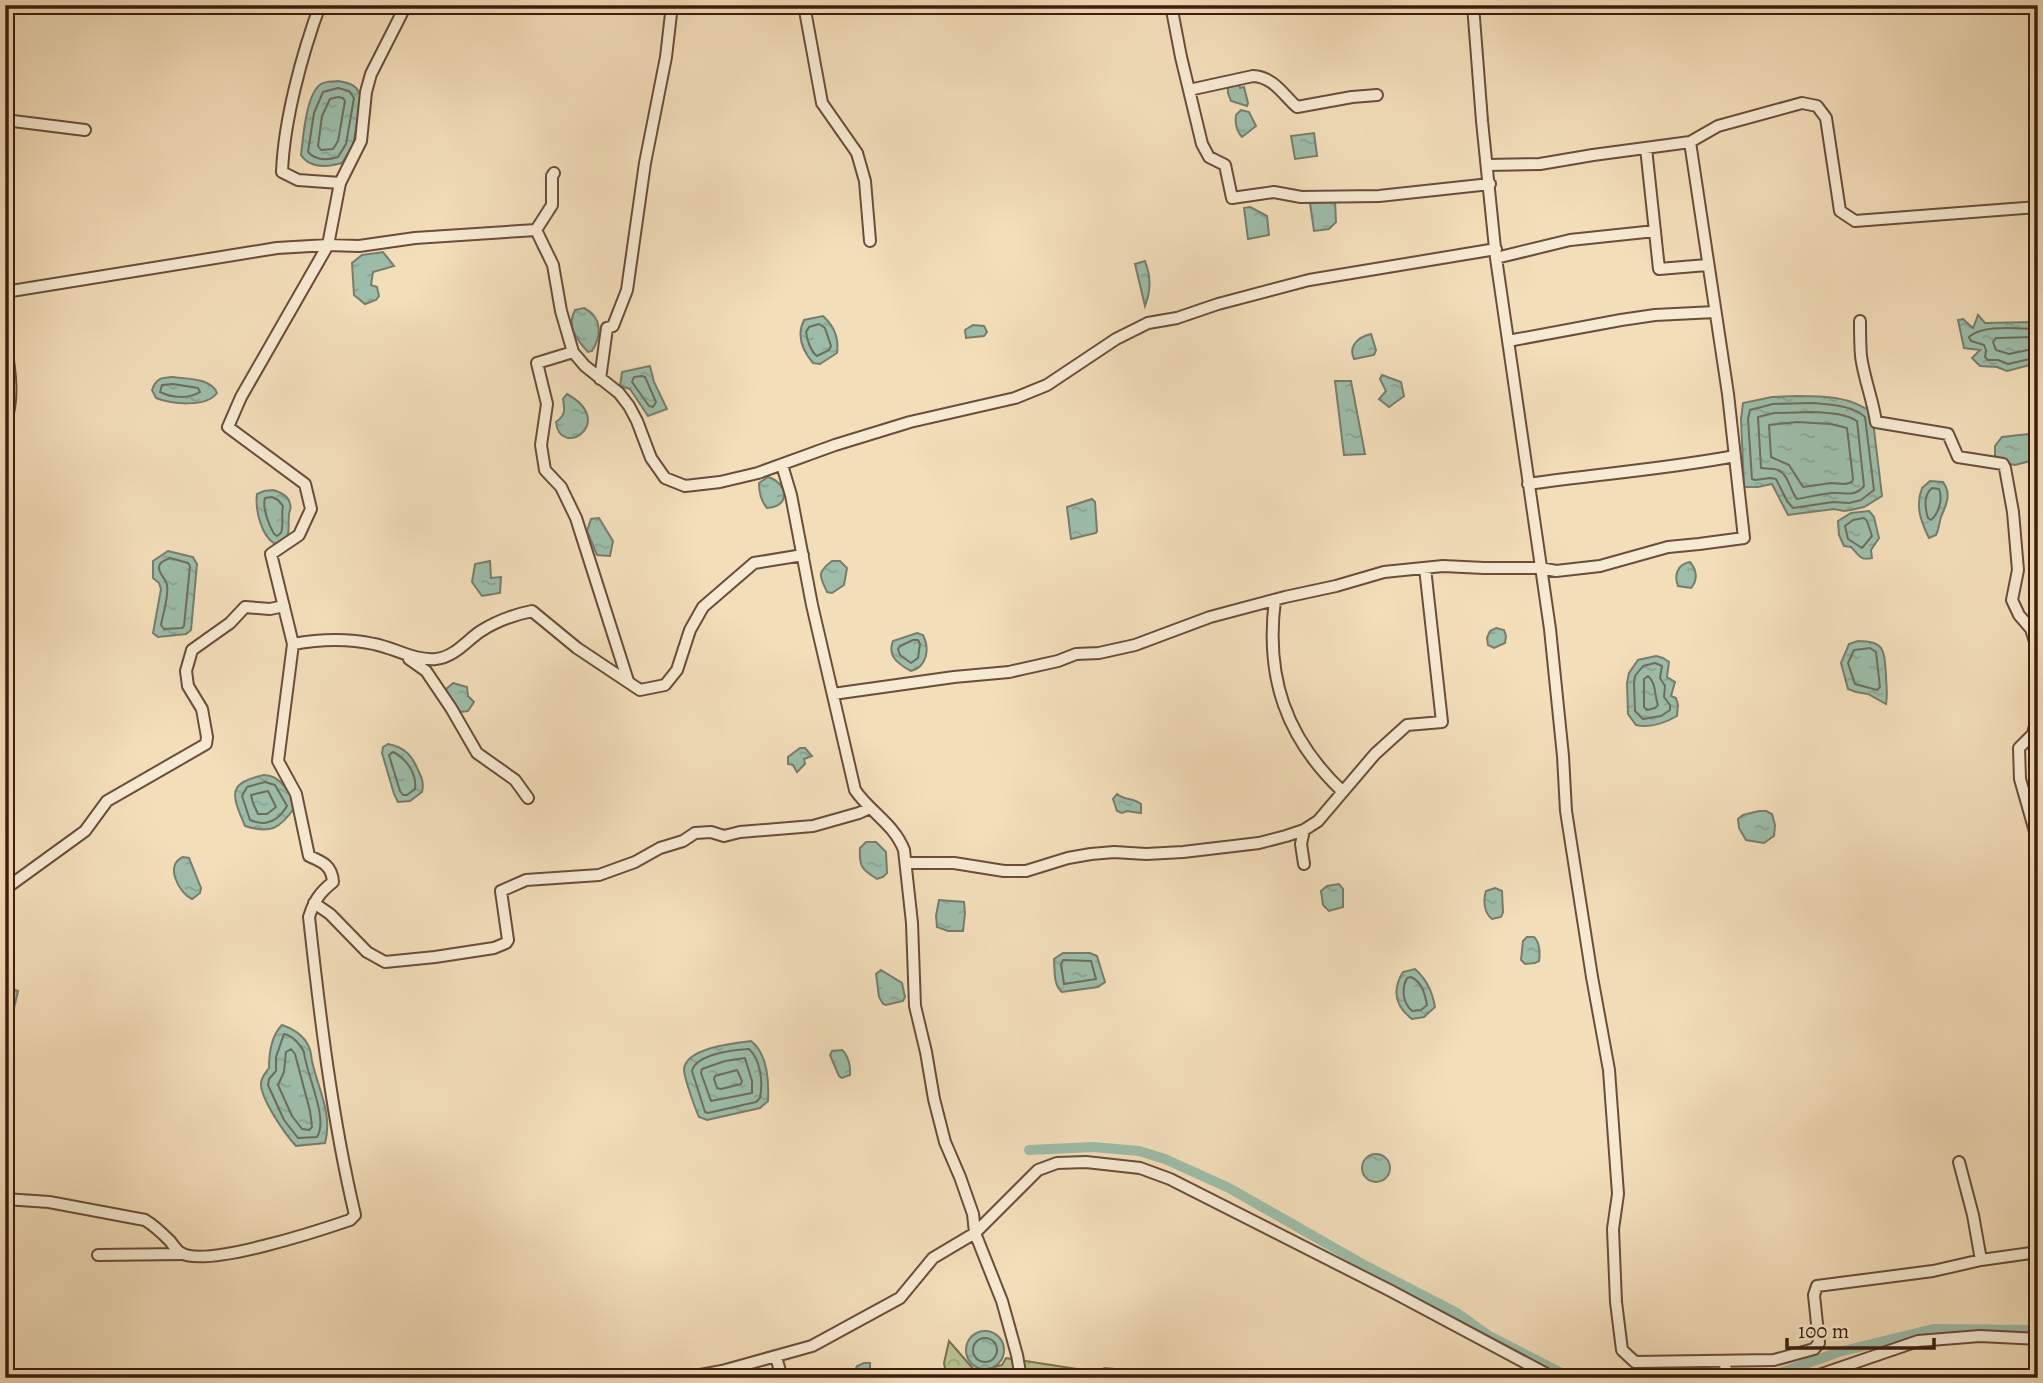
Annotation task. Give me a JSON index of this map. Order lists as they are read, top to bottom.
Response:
{
  "scale_bar": "100 m"
}
